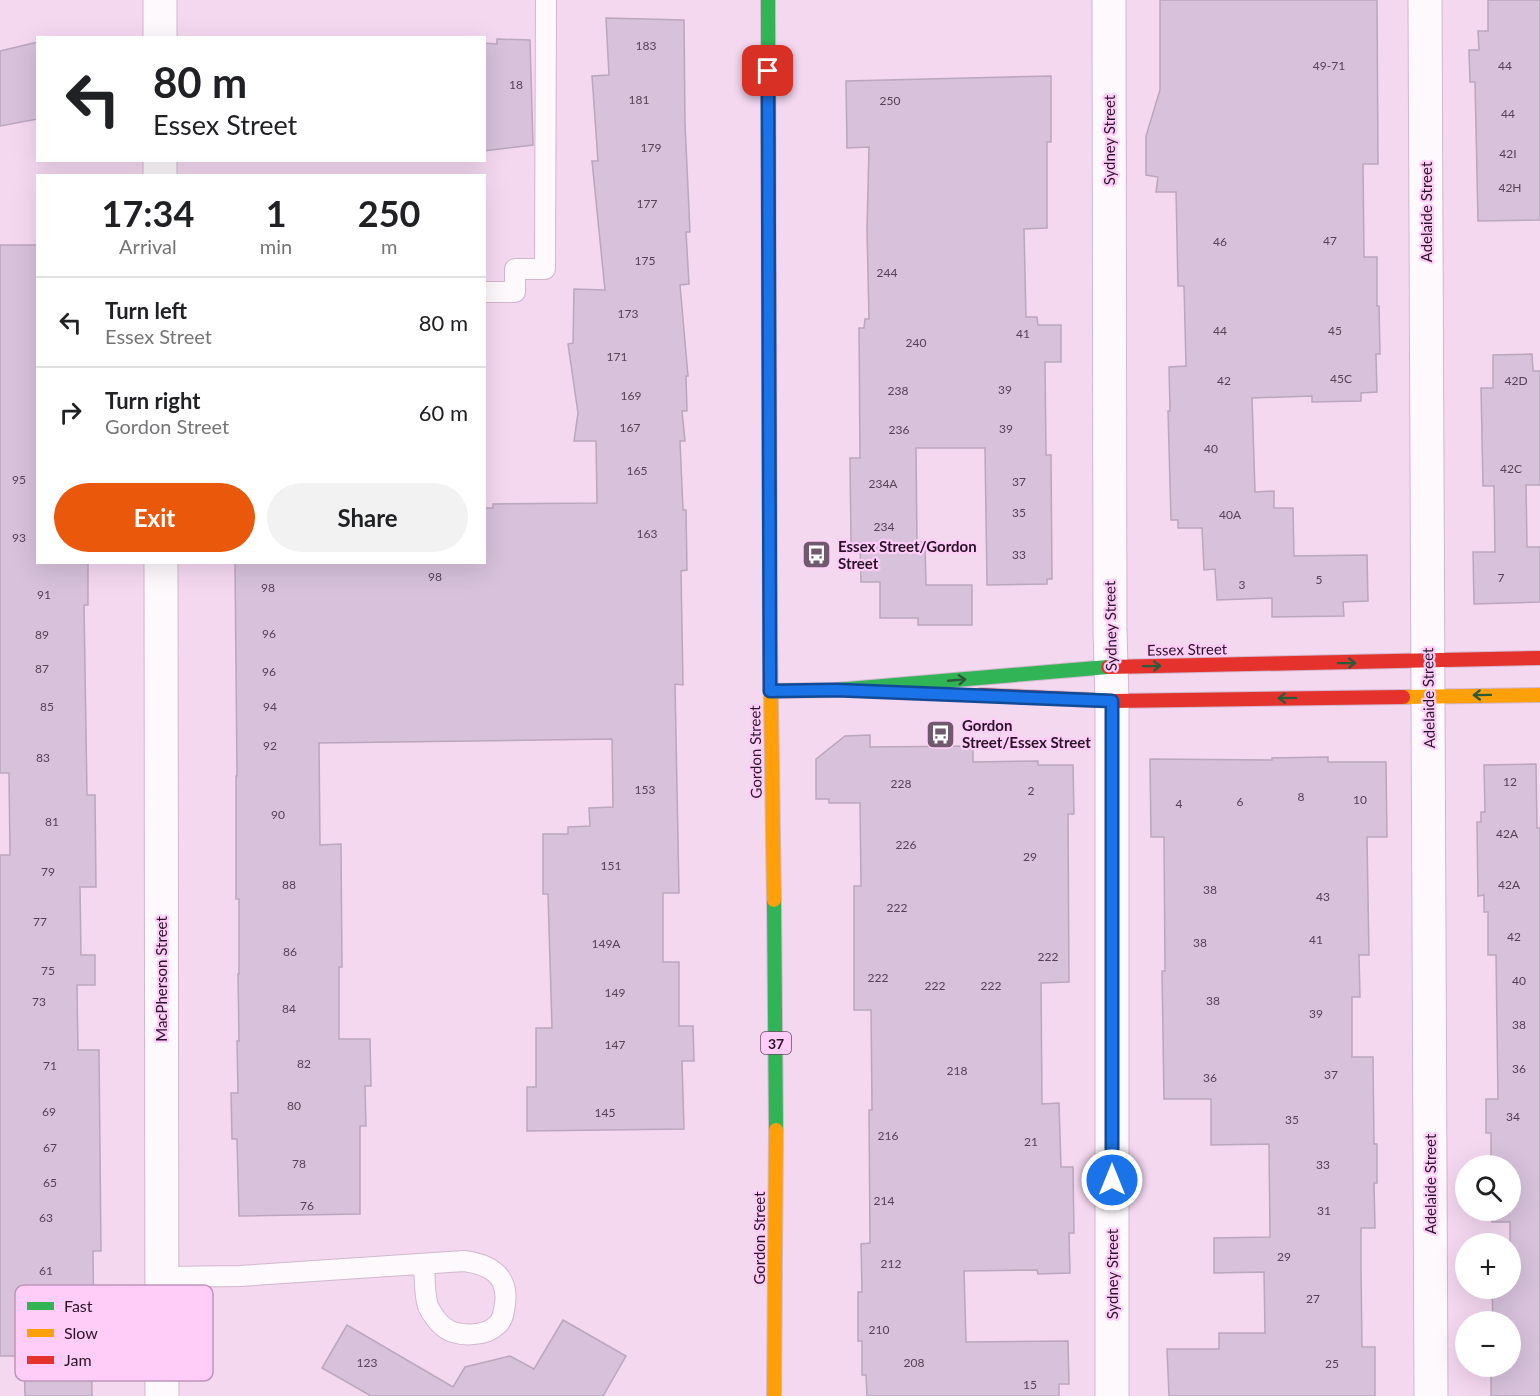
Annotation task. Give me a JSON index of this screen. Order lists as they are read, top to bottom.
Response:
{
  "streets": {
    "street": [
      "Sydney Street",
      "Adelaide Street",
      "Essex Street",
      "Gordon Street",
      "MacPherson Street",
      "37"
    ]
  },
  "crossings": [
    ["Sydney Street", "Essex Street"],
    ["Adelaide Street", "Essex Street"],
    ["Essex Street", "Gordon Street"]
  ],
  "places": {
    "bus stop": ["Essex Street/Gordon Street", "Gordon Street/Essex Street"]
  },
  "house_numbers": [
    "183",
    "49-71",
    "44",
    "18",
    "181",
    "250",
    "44",
    "179",
    "42I",
    "42H",
    "177",
    "47",
    "46",
    "175",
    "244",
    "173",
    "44",
    "45",
    "41",
    "240",
    "171",
    "45C",
    "42",
    "42D",
    "39",
    "238",
    "169",
    "167",
    "39",
    "236",
    "40",
    "42C",
    "165",
    "95",
    "37",
    "234A",
    "35",
    "40A",
    "234",
    "163",
    "93",
    "33",
    "98",
    "7",
    "5",
    "3",
    "98",
    "91",
    "96",
    "89",
    "87",
    "96",
    "85",
    "94",
    "92",
    "83",
    "12",
    "228",
    "153",
    "2",
    "8",
    "10",
    "6",
    "4",
    "90",
    "81",
    "42A",
    "226",
    "29",
    "151",
    "79",
    "88",
    "42A",
    "38",
    "43",
    "222",
    "77",
    "42",
    "41",
    "38",
    "149A",
    "86",
    "222",
    "75",
    "222",
    "40",
    "222",
    "222",
    "149",
    "38",
    "73",
    "84",
    "39",
    "38",
    "147",
    "82",
    "71",
    "36",
    "218",
    "37",
    "36",
    "80",
    "69",
    "145",
    "34",
    "35",
    "216",
    "21",
    "67",
    "78",
    "33",
    "65",
    "214",
    "76",
    "31",
    "63",
    "29",
    "212",
    "61",
    "27",
    "210",
    "123",
    "208",
    "25",
    "15"
  ],
  "legend": ["Fast", "Slow", "Jam"],
  "page": {
    "turn": ["80 m", "Essex Street"],
    "eta": [
      "17:34",
      "Arrival",
      "1",
      "min",
      "250",
      "m"
    ],
    "list": [
      {
        "name": "Turn left",
        "note": "Essex Street",
        "value": "80 m"
      },
      {
        "name": "Turn right",
        "note": "Gordon Street",
        "value": "60 m"
      }
    ],
    "buttons": ["Exit", "Share"],
    "map_buttons": ["+", "−"]
  }
}
